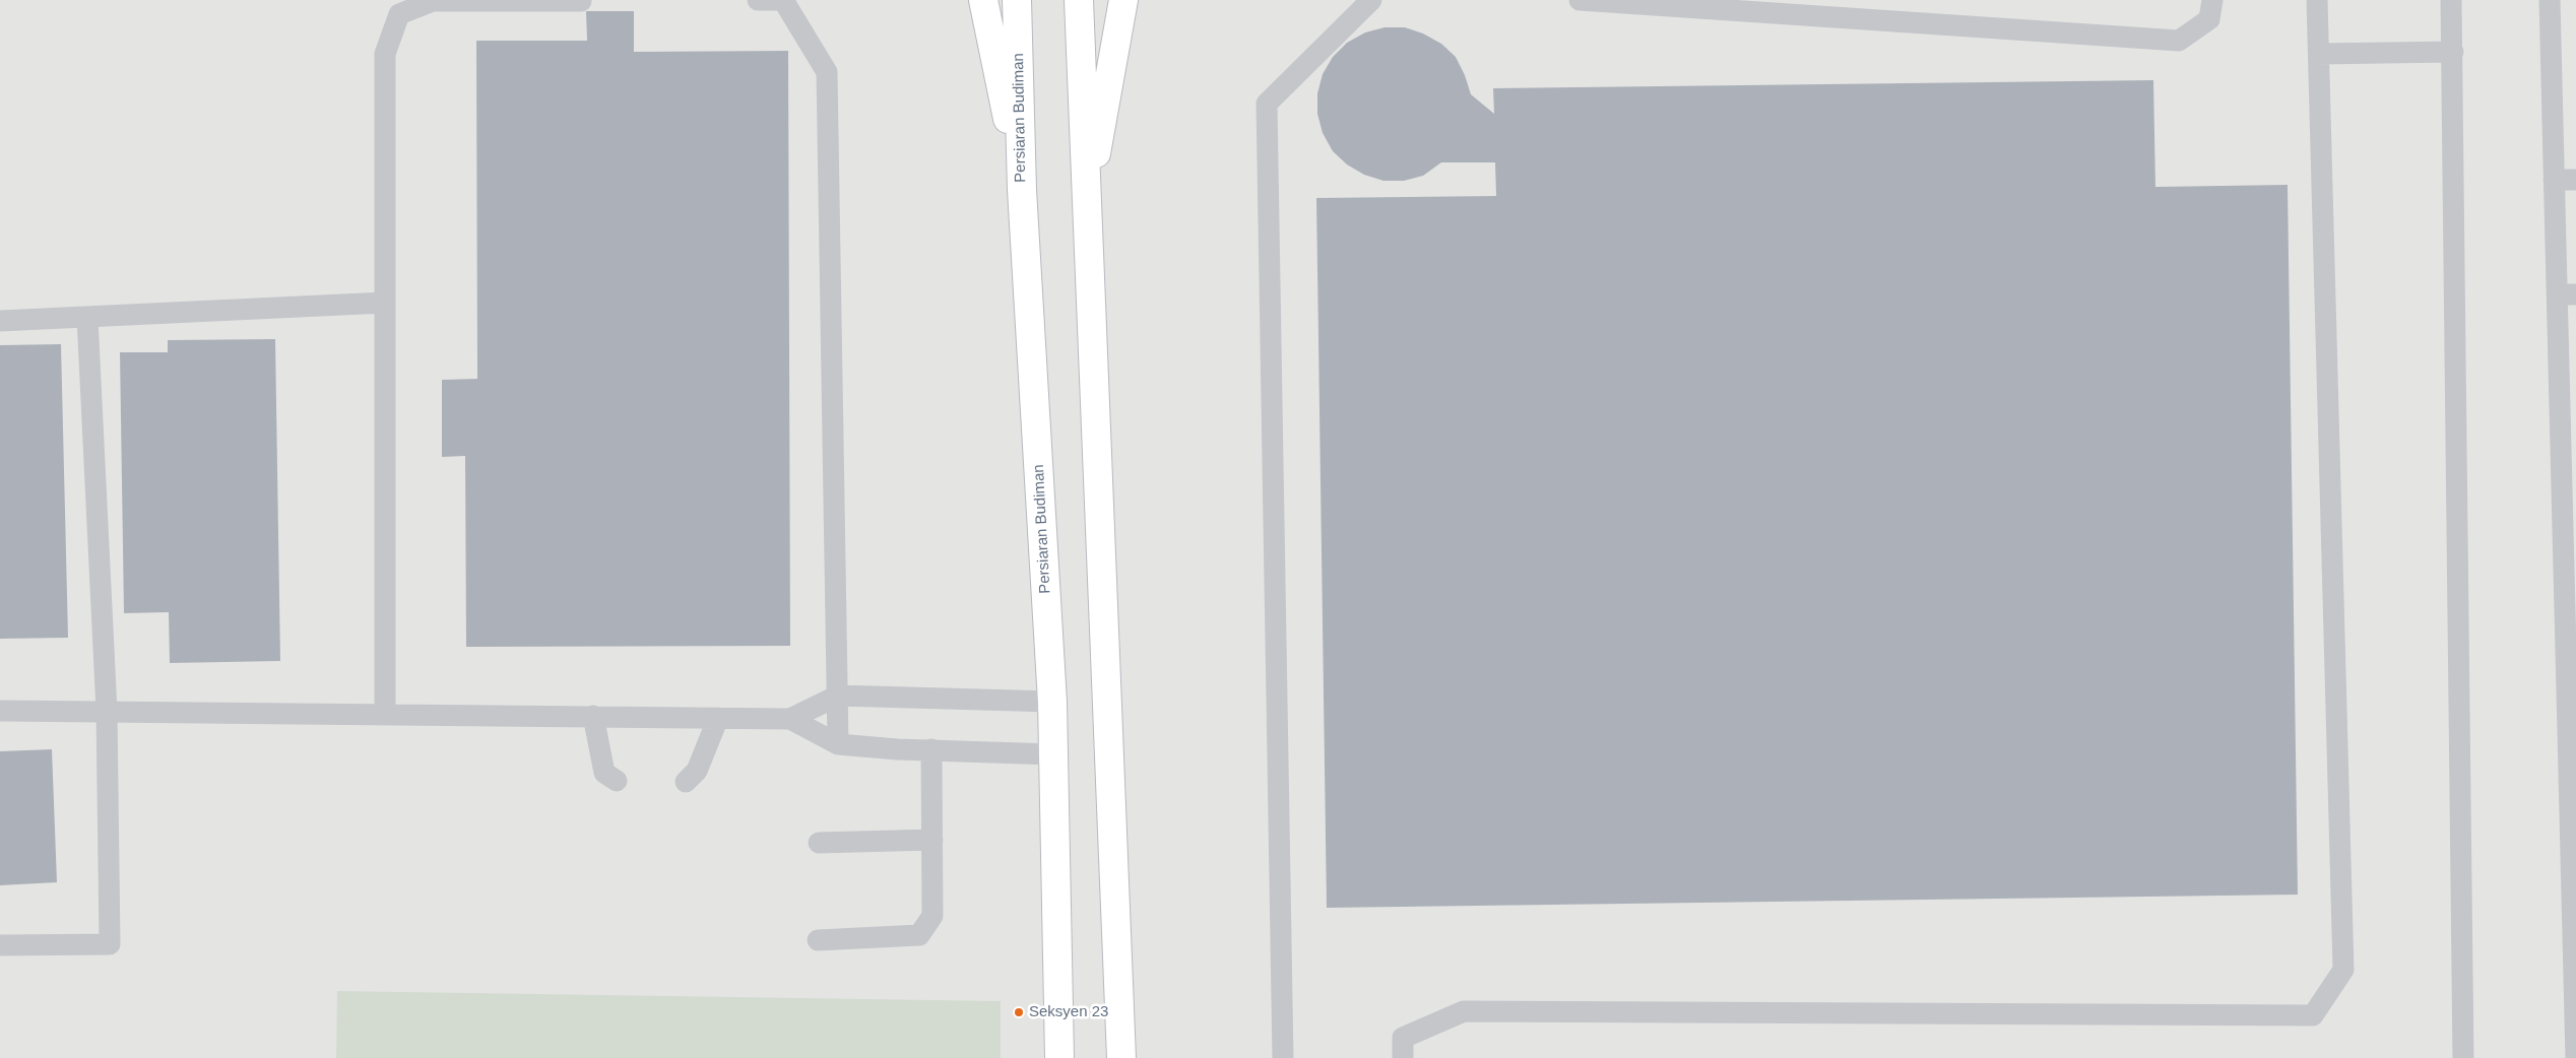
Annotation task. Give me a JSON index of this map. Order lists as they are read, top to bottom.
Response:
{
  "streets": {
    "main road": ["Persiaran Budiman"]
  },
  "places": ["Seksyen 23"]
}
